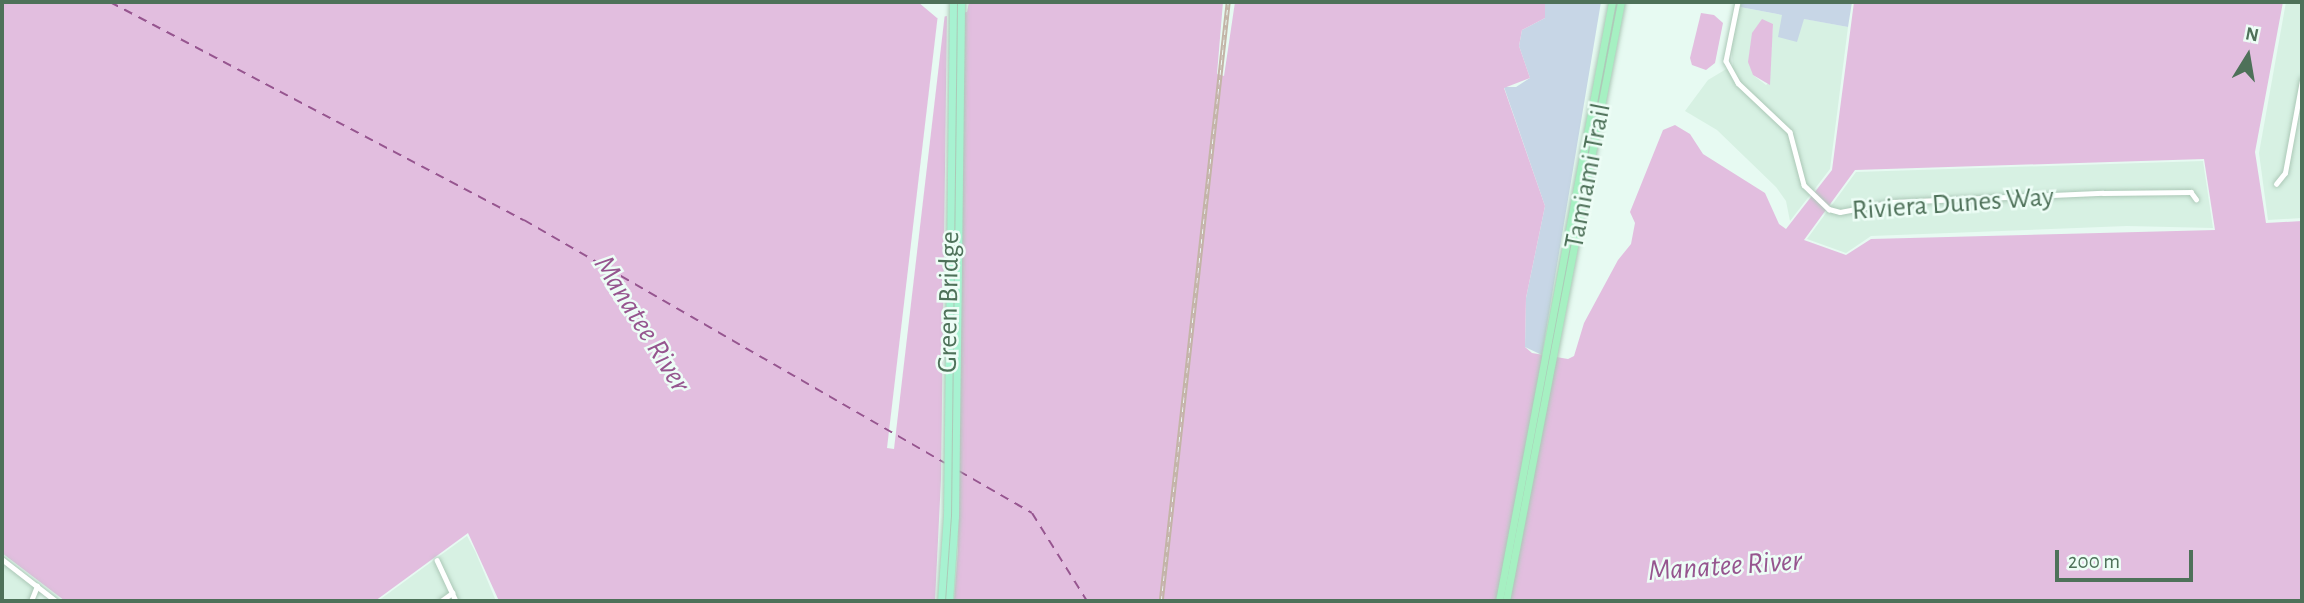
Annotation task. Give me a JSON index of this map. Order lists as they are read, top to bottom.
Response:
{
  "streets": {
    "highway": ["Tamiami Trail"],
    "main road": ["Green Bridge"],
    "street": ["Riviera Dunes Way"]
  },
  "water": ["Manatee River"],
  "scale_bar": "200 m",
  "north": "top"
}
